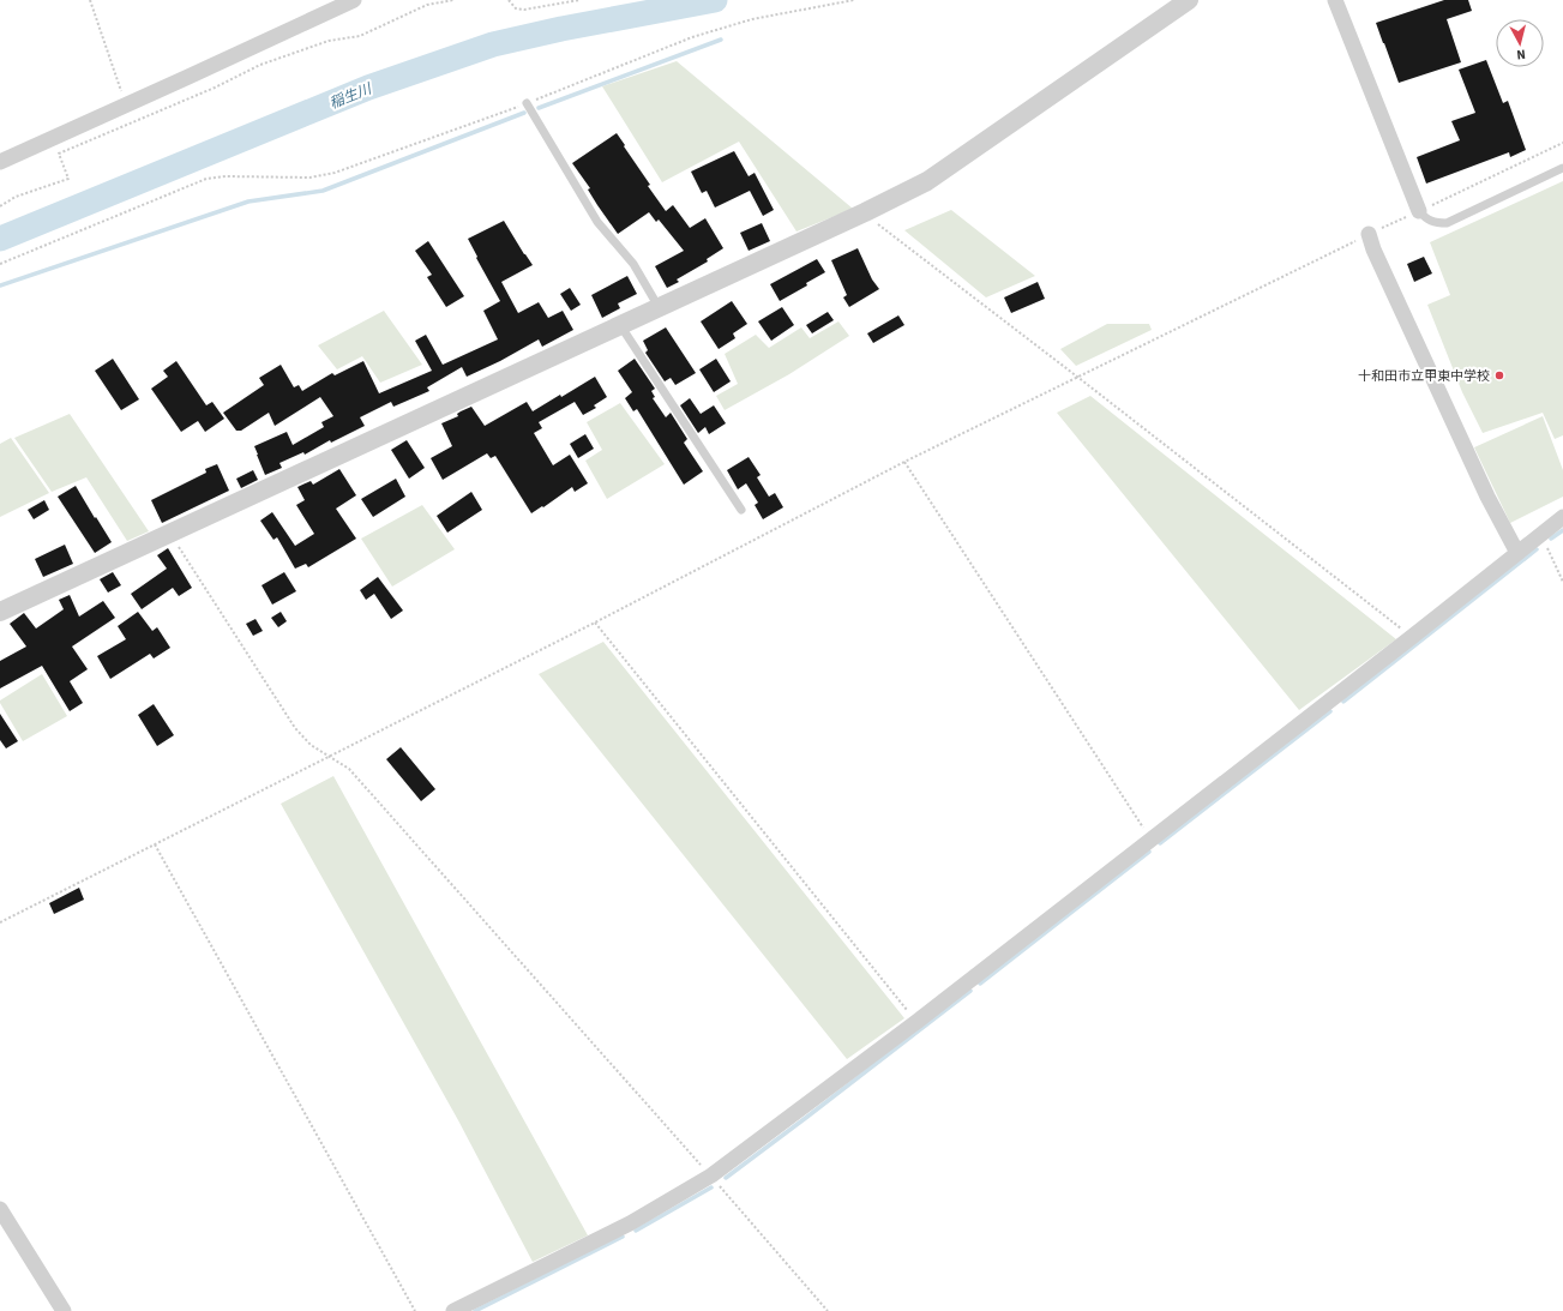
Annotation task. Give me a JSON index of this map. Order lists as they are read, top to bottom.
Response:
{
  "water": ["稲生川"],
  "places": ["十和田市立甲東中学校"],
  "north": "bottom"
}
